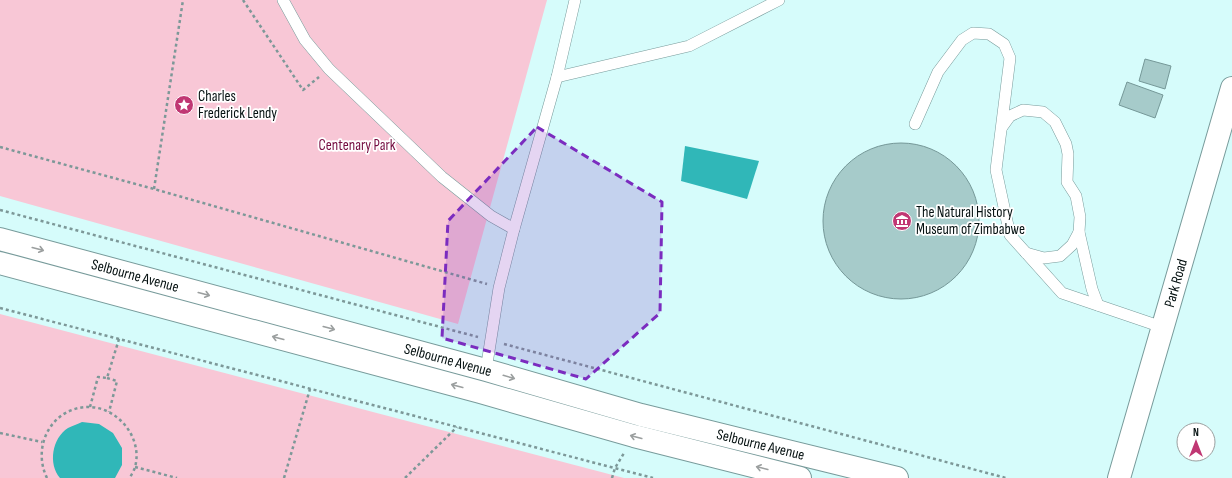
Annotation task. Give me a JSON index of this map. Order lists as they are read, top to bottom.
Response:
{
  "streets": {
    "main road": ["Selbourne Avenue", "Park Road"]
  },
  "parks": ["Centenary Park"],
  "places": {
    "place": ["Charles Frederick Lendy"],
    "museum": ["The Natural History Museum of Zimbabwe"]
  },
  "north": "top"
}
